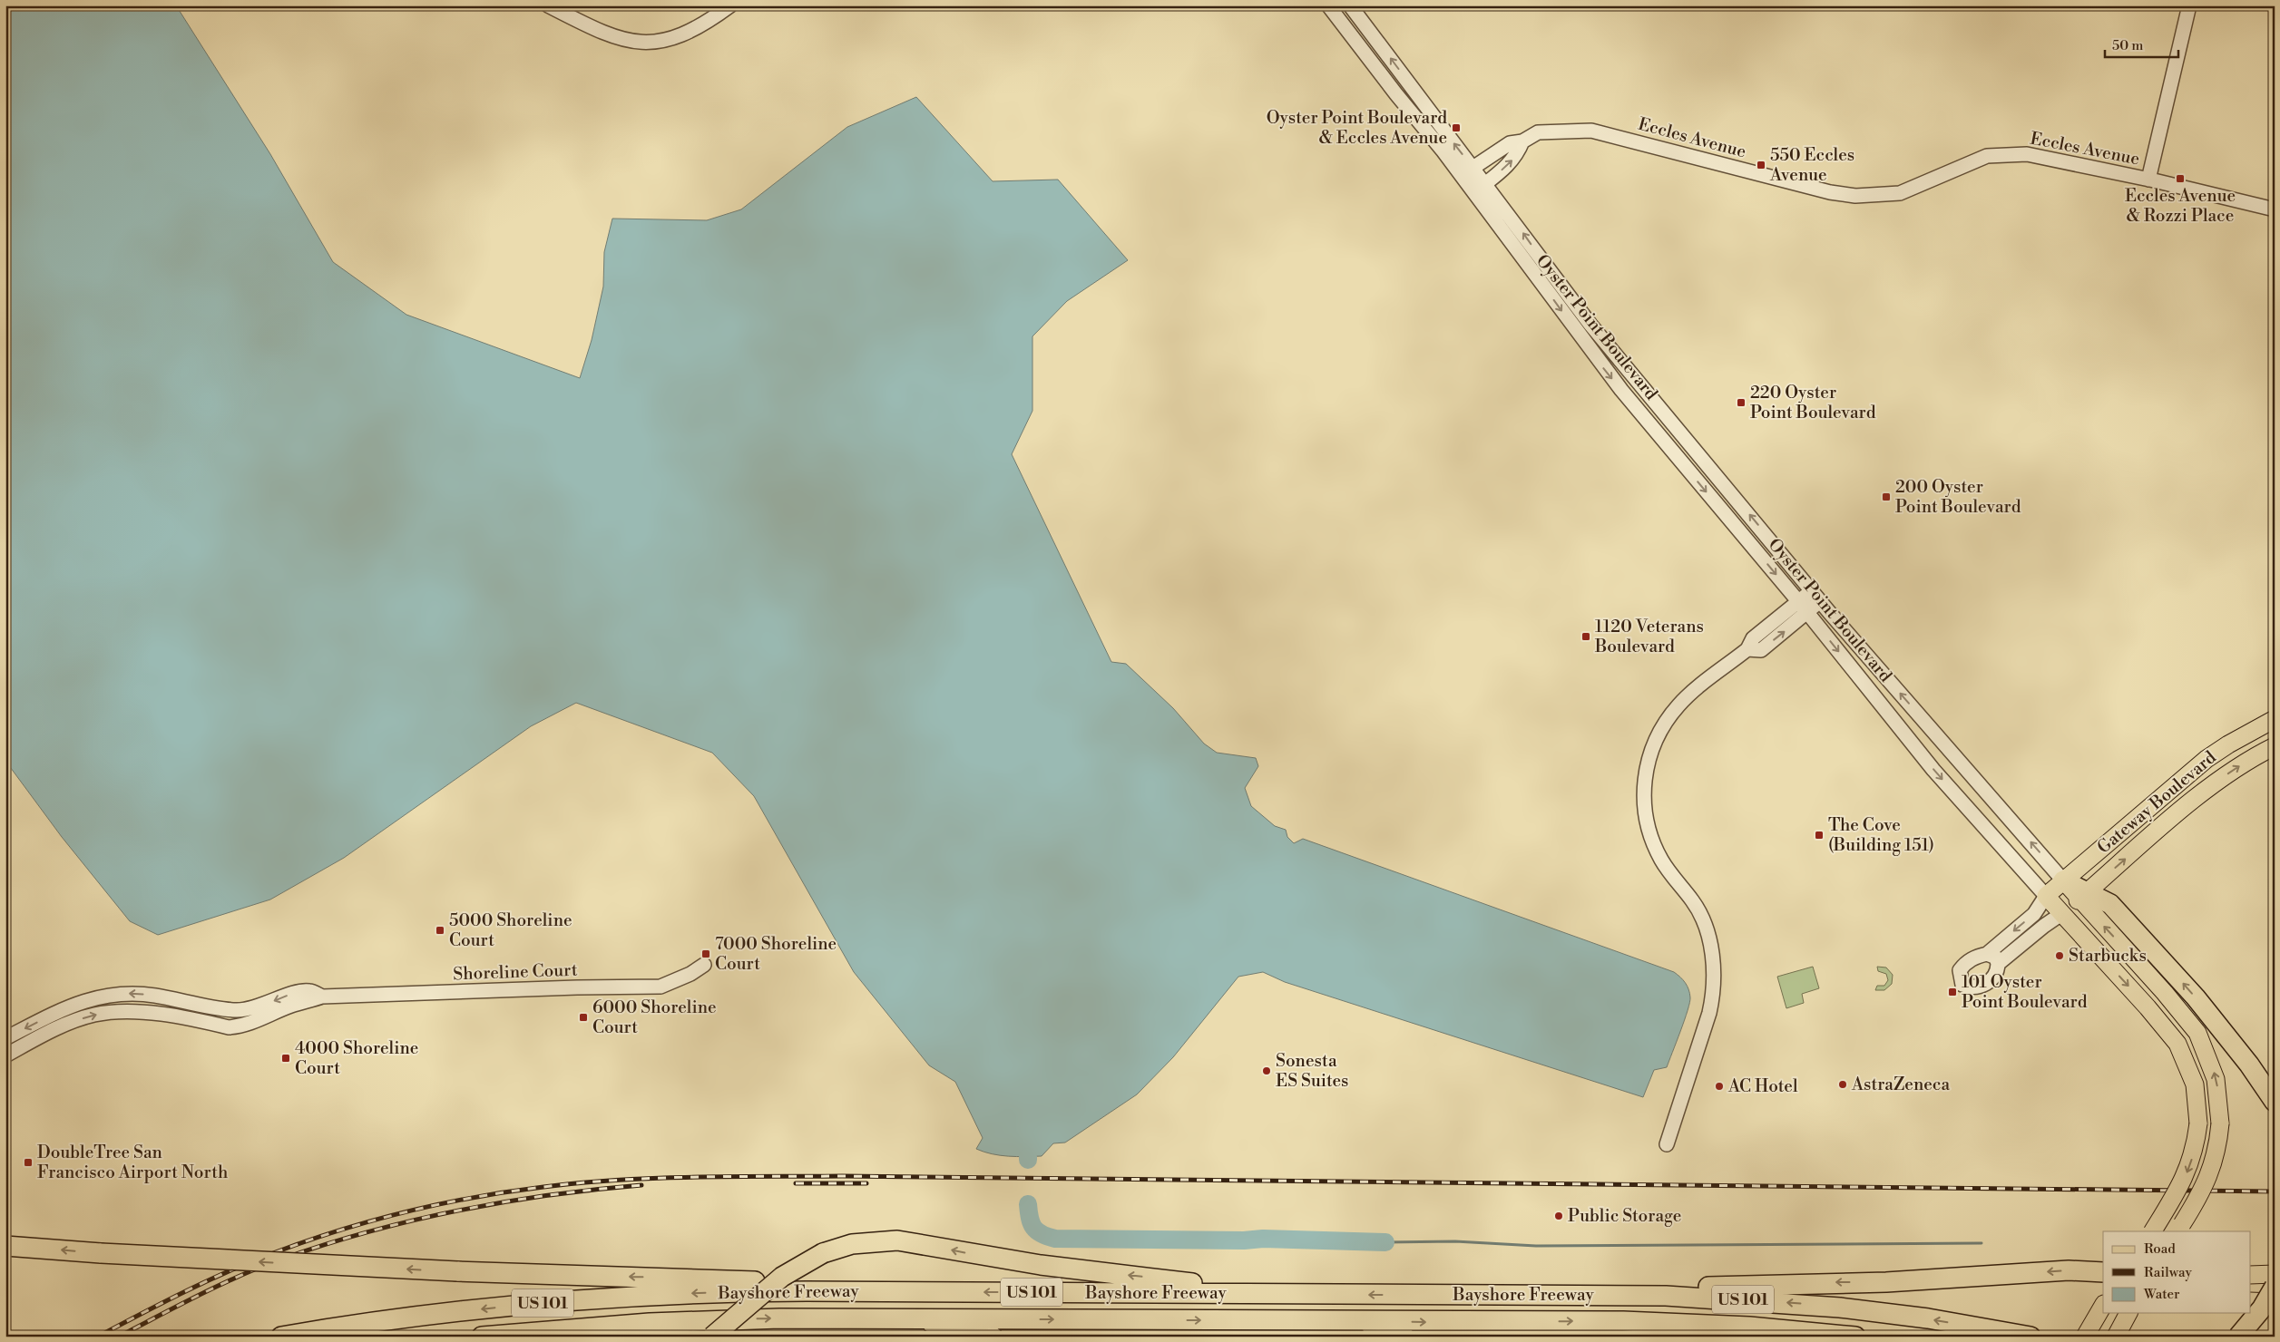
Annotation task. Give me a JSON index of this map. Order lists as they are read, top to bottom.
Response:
{
  "streets": {
    "highway": ["Bayshore Freeway", "US 101"],
    "main road": ["Oyster Point Boulevard", "Gateway Boulevard"],
    "street": ["Eccles Avenue", "Shoreline Court"]
  },
  "crossings": [
    ["Eccles Avenue", "Oyster Point Boulevard"],
    ["Oyster Point Boulevard", "Gateway Boulevard"]
  ],
  "places": {
    "transit": [
      "Oyster Point Boulevard & Eccles Avenue",
      "550 Eccles Avenue",
      "Eccles Avenue & Rozzi Place",
      "220 Oyster Point Boulevard",
      "200 Oyster Point Boulevard",
      "1120 Veterans Boulevard",
      "The Cove (Building 151)",
      "5000 Shoreline Court",
      "7000 Shoreline Court",
      "101 Oyster Point Boulevard",
      "6000 Shoreline Court",
      "4000 Shoreline Court",
      "DoubleTree San Francisco Airport North"
    ],
    "other": [
      "Starbucks",
      "Sonesta ES Suites",
      "AstraZeneca",
      "AC Hotel",
      "Public Storage"
    ]
  },
  "legend": ["Road", "Railway", "Water"],
  "scale_bar": "50 m"
}
